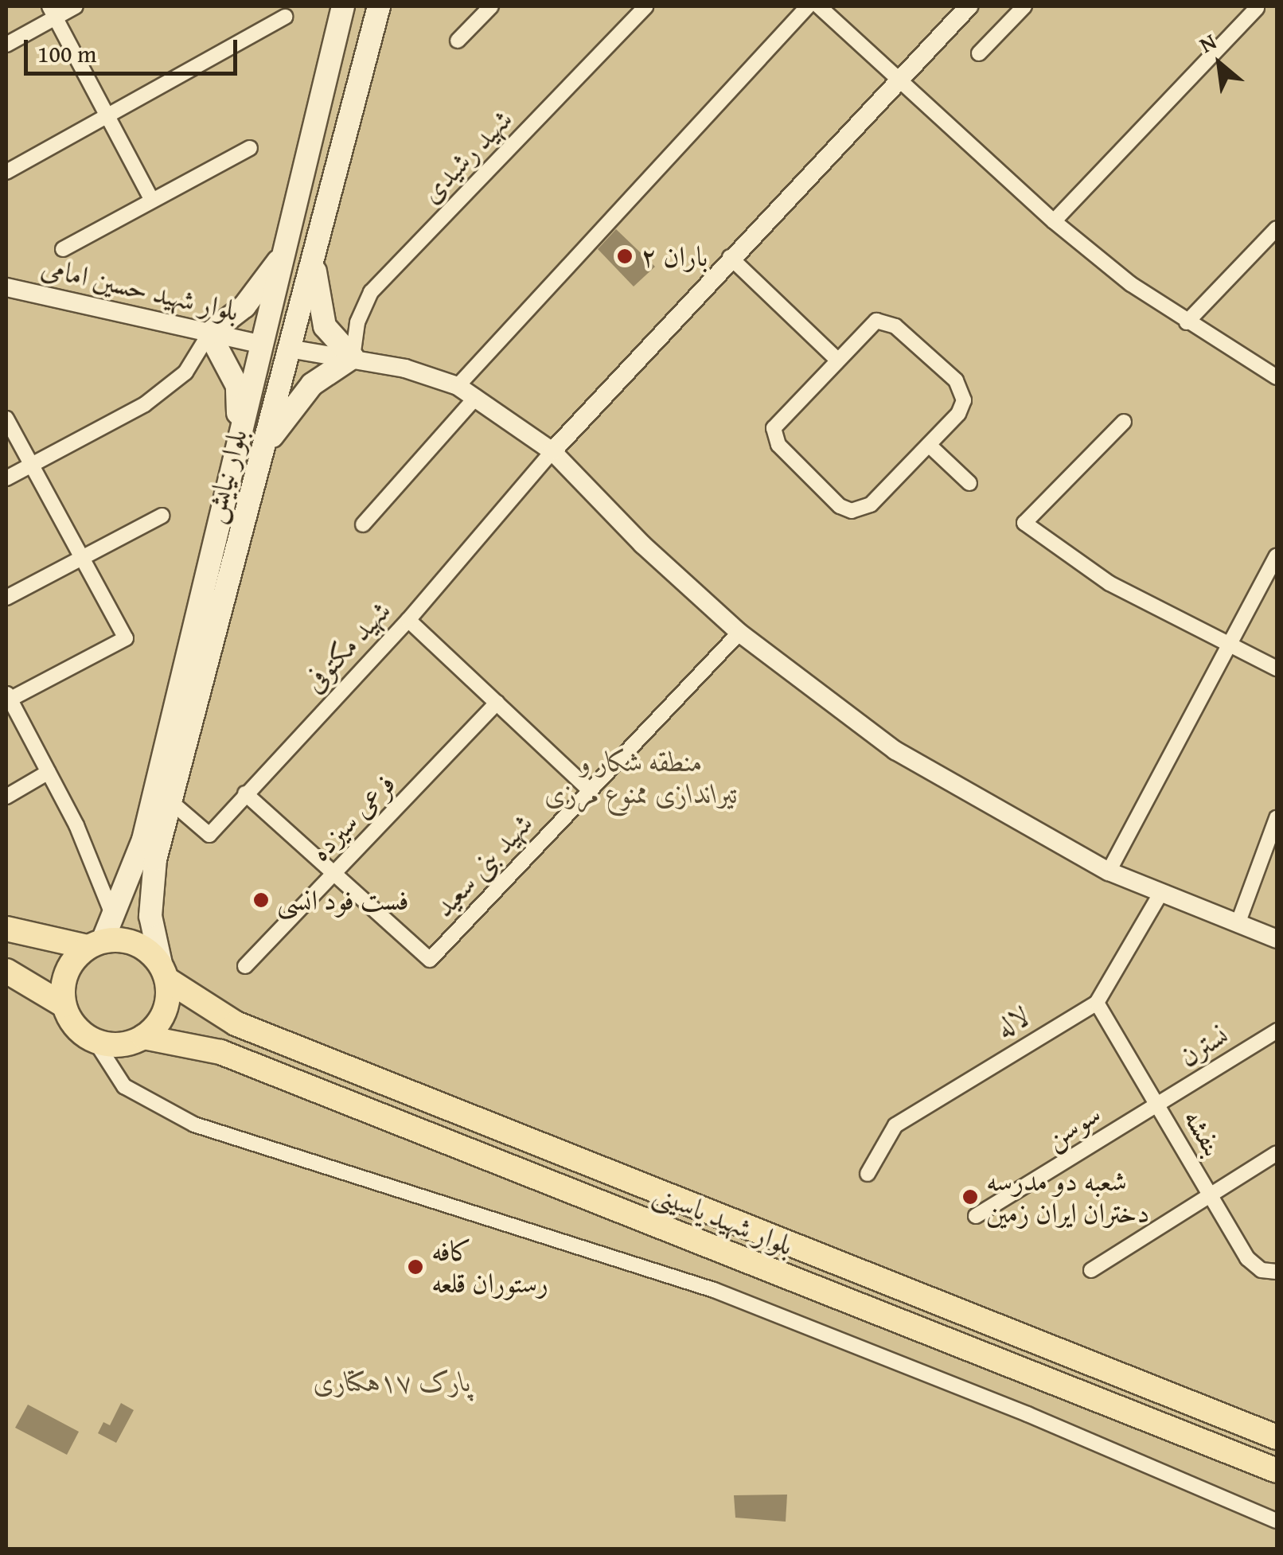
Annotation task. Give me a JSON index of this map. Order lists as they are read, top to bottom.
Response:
{
  "streets": {
    "main road": ["بلوار نیایش", "بلوار شهید یاسینی"],
    "street": [
      "شهید رشیدی",
      "بلوار شهید حسین امامی",
      "شهید مکتوفی",
      "فرعی سیزده",
      "شهید بنی سعید",
      "لاله",
      "نسترن",
      "سوسن",
      "بنفشه"
    ]
  },
  "crossings": [
    ["بلوار شهید حسین امامی", "بلوار نیایش"],
    ["بلوار نیایش", "شهید مکتوفی"],
    ["بلوار نیایش", "بلوار شهید یاسینی"],
    ["فرعی سیزده", "شهید بنی سعید"],
    ["لاله", "بنفشه"],
    ["نسترن", "سوسن"],
    ["نسترن", "بنفشه"],
    ["سوسن", "بنفشه"]
  ],
  "parks": ["منطقه شکار و تیراندازی ممنوع مرزی", "پارک ۱۷هکتاری"],
  "places": [
    "باران ۲",
    "فست فود انسی",
    "شعبه دو مدرسه دختران ایران زمین",
    "کافه رستوران قلعه"
  ],
  "scale_bar": "100 m",
  "north": "top left"
}
